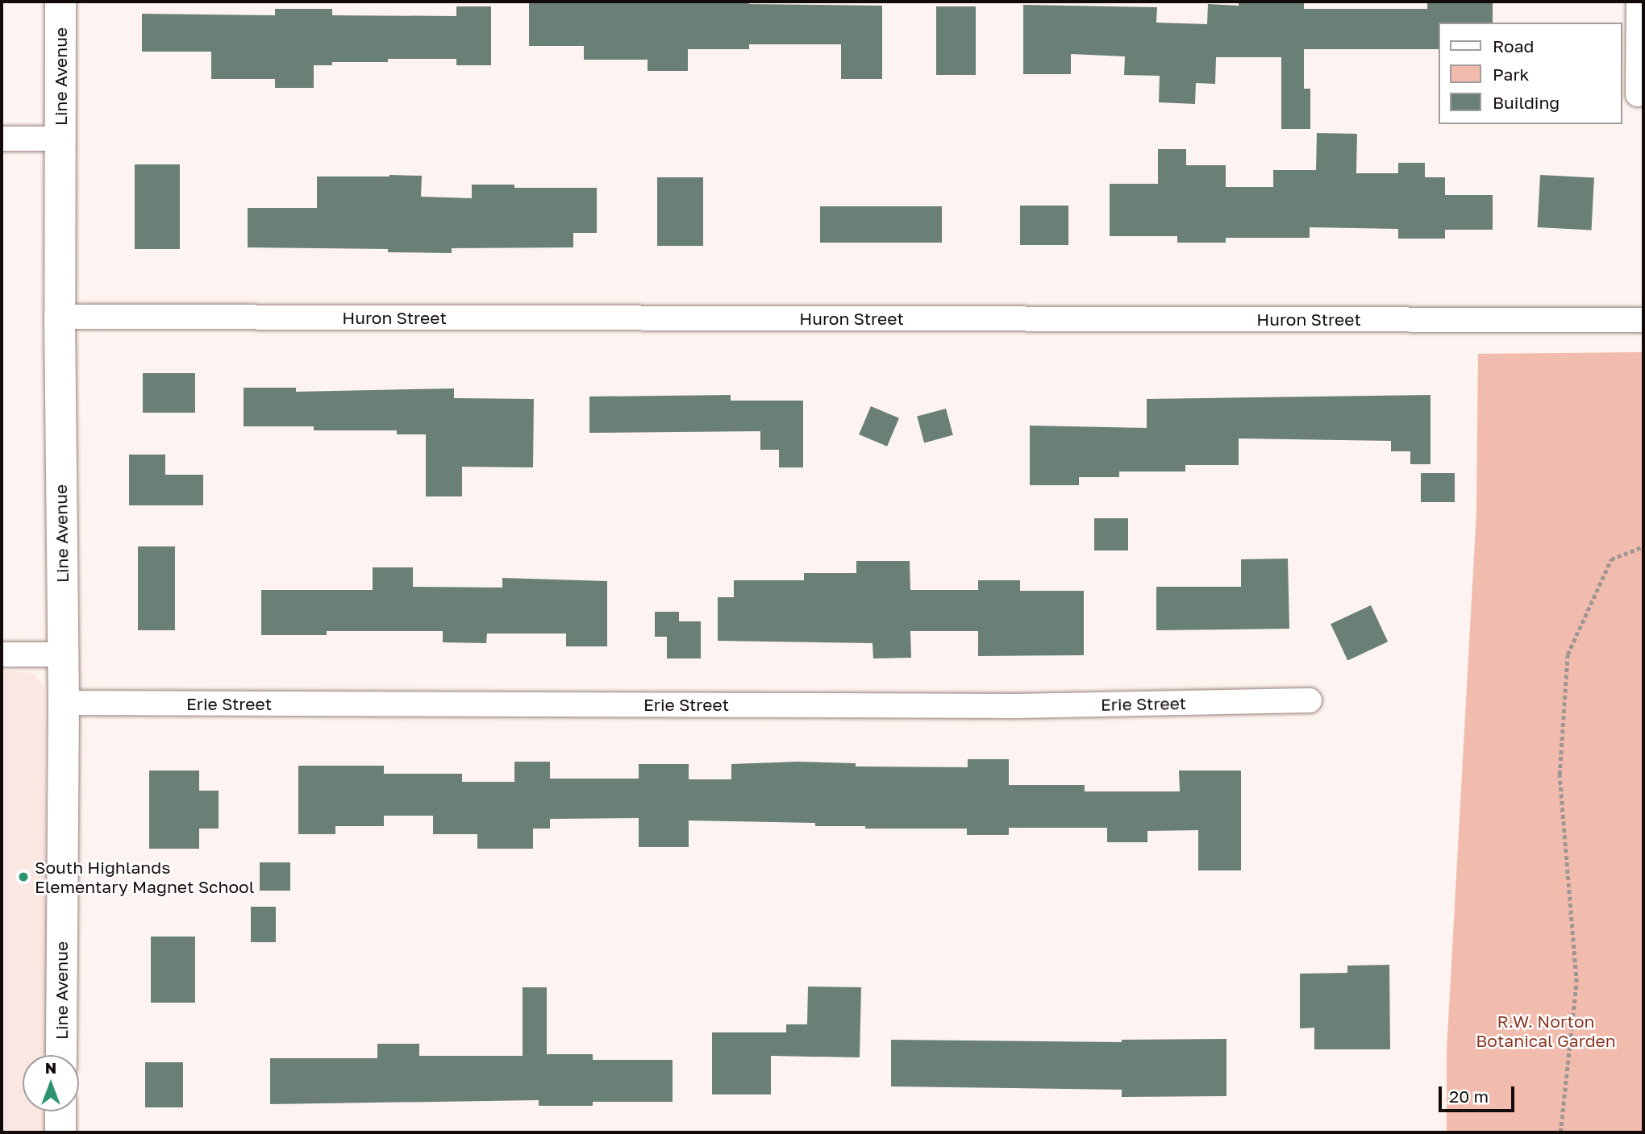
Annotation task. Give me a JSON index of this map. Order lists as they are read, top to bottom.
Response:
{
  "streets": {
    "main road": ["Line Avenue"],
    "street": ["Huron Street", "Erie Street"]
  },
  "crossings": [
    ["Line Avenue", "Huron Street"],
    ["Line Avenue", "Erie Street"]
  ],
  "parks": ["R.W. Norton Botanical Garden"],
  "places": ["South Highlands Elementary Magnet School"],
  "legend": ["Road", "Park", "Building"],
  "scale_bar": "20 m",
  "north": "top"
}
